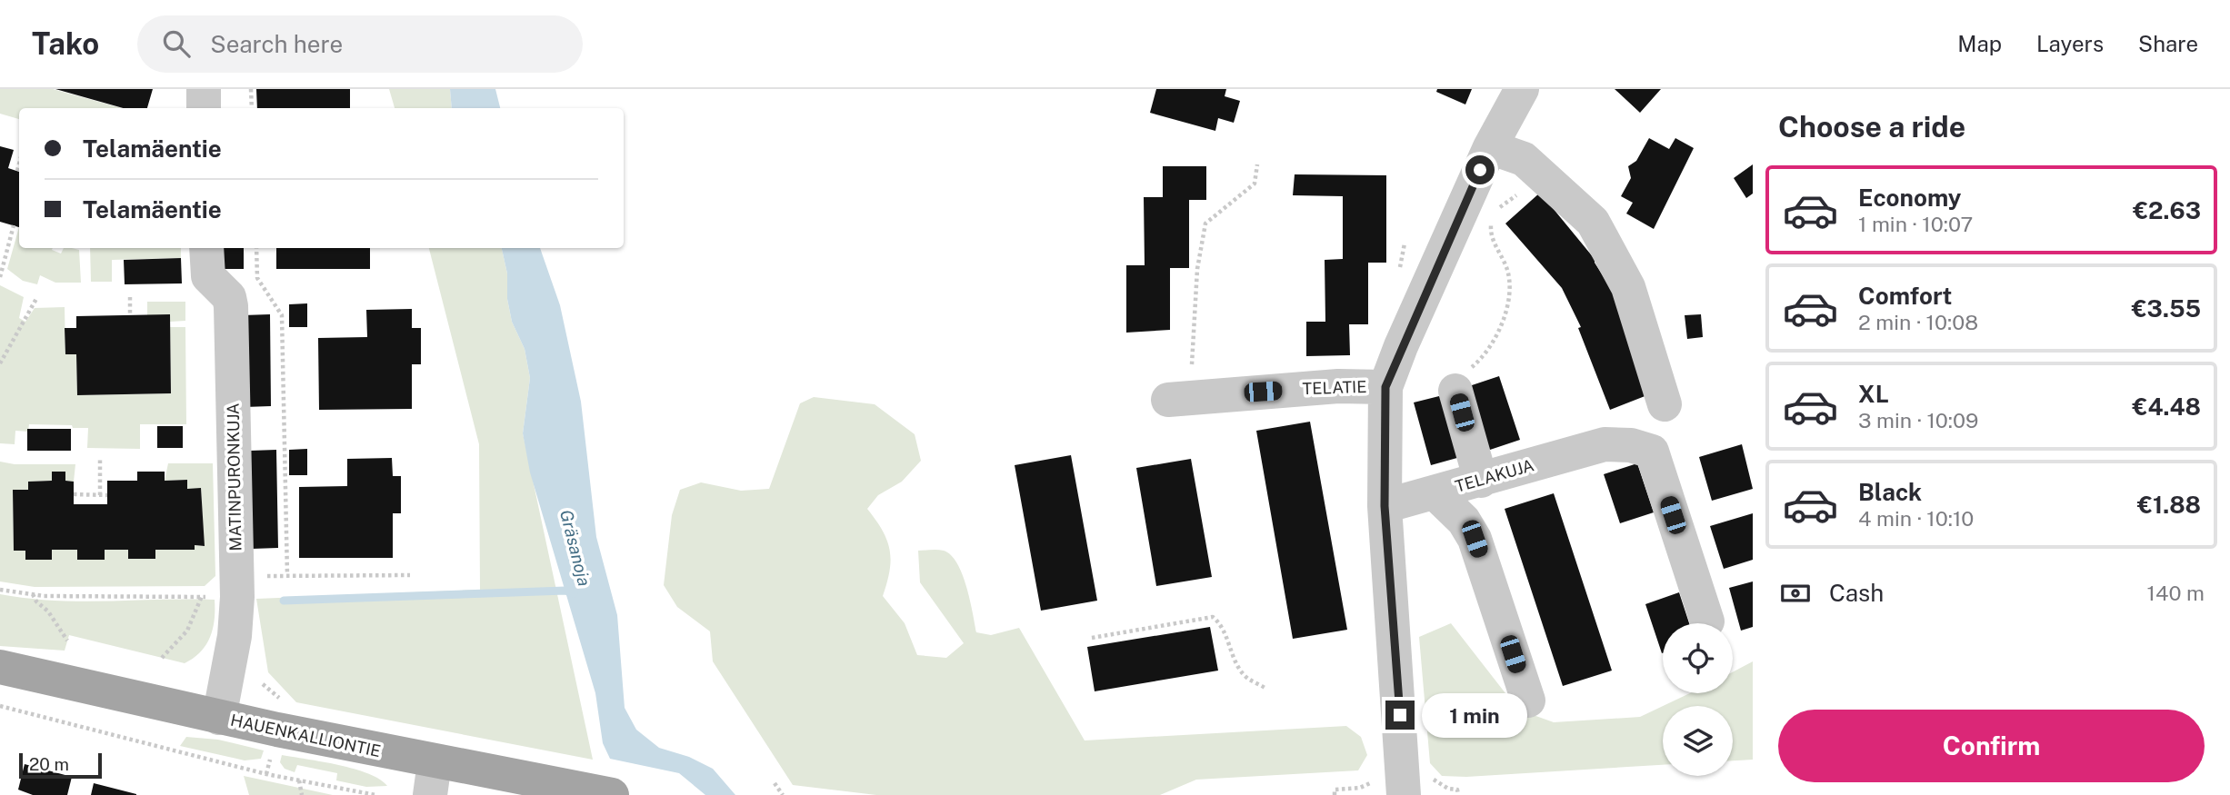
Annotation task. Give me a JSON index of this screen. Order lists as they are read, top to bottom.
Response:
{
  "streets": {
    "main road": ["HAUENKALLIONTIE"],
    "street": ["TELATIE", "TELAKUJA", "MATINPURONKUJA"]
  },
  "crossings": [
    ["MATINPURONKUJA", "HAUENKALLIONTIE"]
  ],
  "water": ["Gräsanoja"],
  "scale_bar": "20 m",
  "page": {
    "header": "Tako",
    "search": "Search here",
    "nav": ["Map", "Layers", "Share"],
    "heading": "Choose a ride",
    "banner": ["Telamäentie", "Telamäentie"],
    "list": [
      {
        "name": "Economy",
        "note": "1 min · 10:07",
        "value": "€2.63"
      },
      {
        "name": "Comfort",
        "note": "2 min · 10:08",
        "value": "€3.55"
      },
      {
        "name": "XL",
        "note": "3 min · 10:09",
        "value": "€4.48"
      },
      {
        "name": "Black",
        "note": "4 min · 10:10",
        "value": "€1.88"
      }
    ],
    "pay": ["Cash", "140 m"],
    "bubble": "1 min",
    "buttons": "Confirm",
    "scale": "20 m"
  }
}
